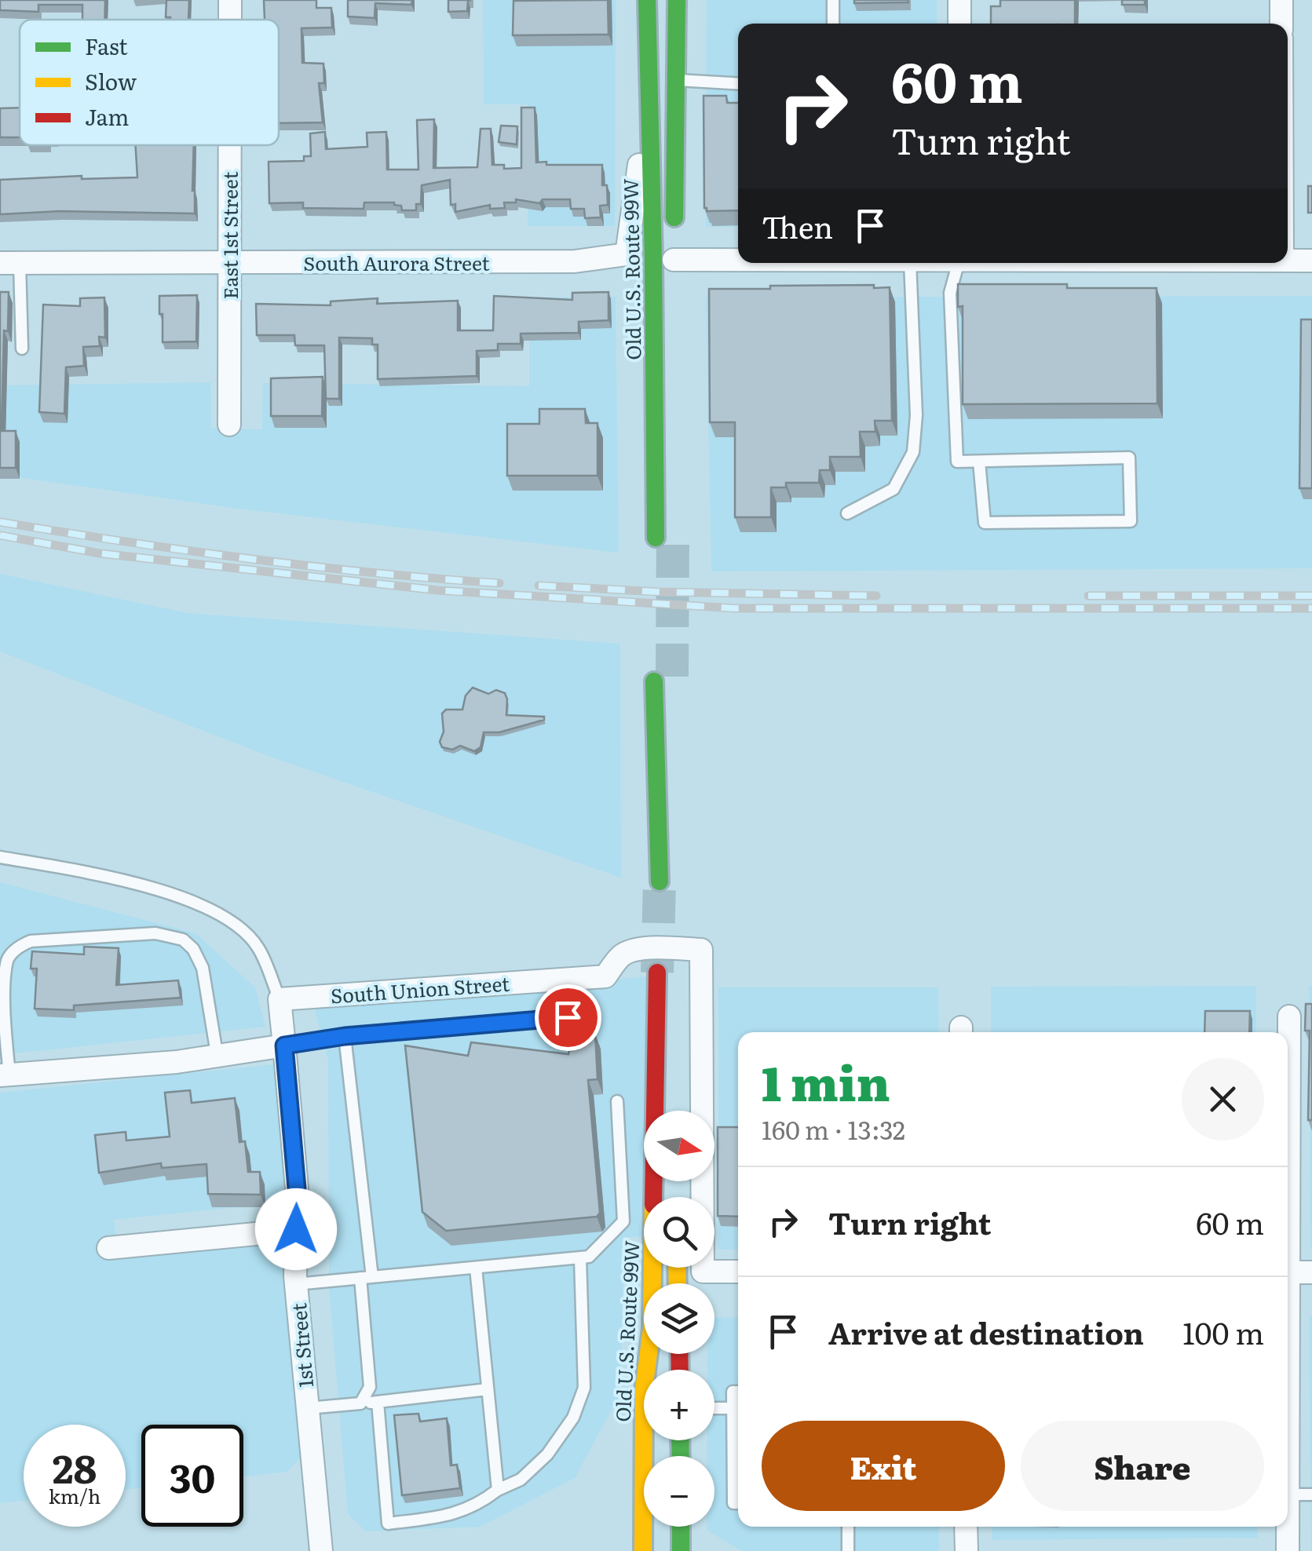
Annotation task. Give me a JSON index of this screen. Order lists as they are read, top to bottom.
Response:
{
  "streets": {
    "main road": ["Old U.S. Route 99W"],
    "street": [
      "East 1st Street",
      "South Aurora Street",
      "South Union Street",
      "1st Street"
    ]
  },
  "crossings": [
    ["East 1st Street", "South Aurora Street"],
    ["South Aurora Street", "Old U.S. Route 99W"]
  ],
  "legend": ["Fast", "Slow", "Jam"],
  "north": "right",
  "page": {
    "turn": ["60 m", "Turn right"],
    "then": "Then",
    "heading": ["1 min", "160 m · 13:32"],
    "map_buttons": ["+", "−"],
    "list": [
      {
        "name": "Turn right",
        "value": "60 m"
      },
      {
        "name": "Arrive at destination",
        "value": "100 m"
      }
    ],
    "buttons": ["Exit", "Share"],
    "speed": "28 km/h",
    "limit": "30"
  }
}
